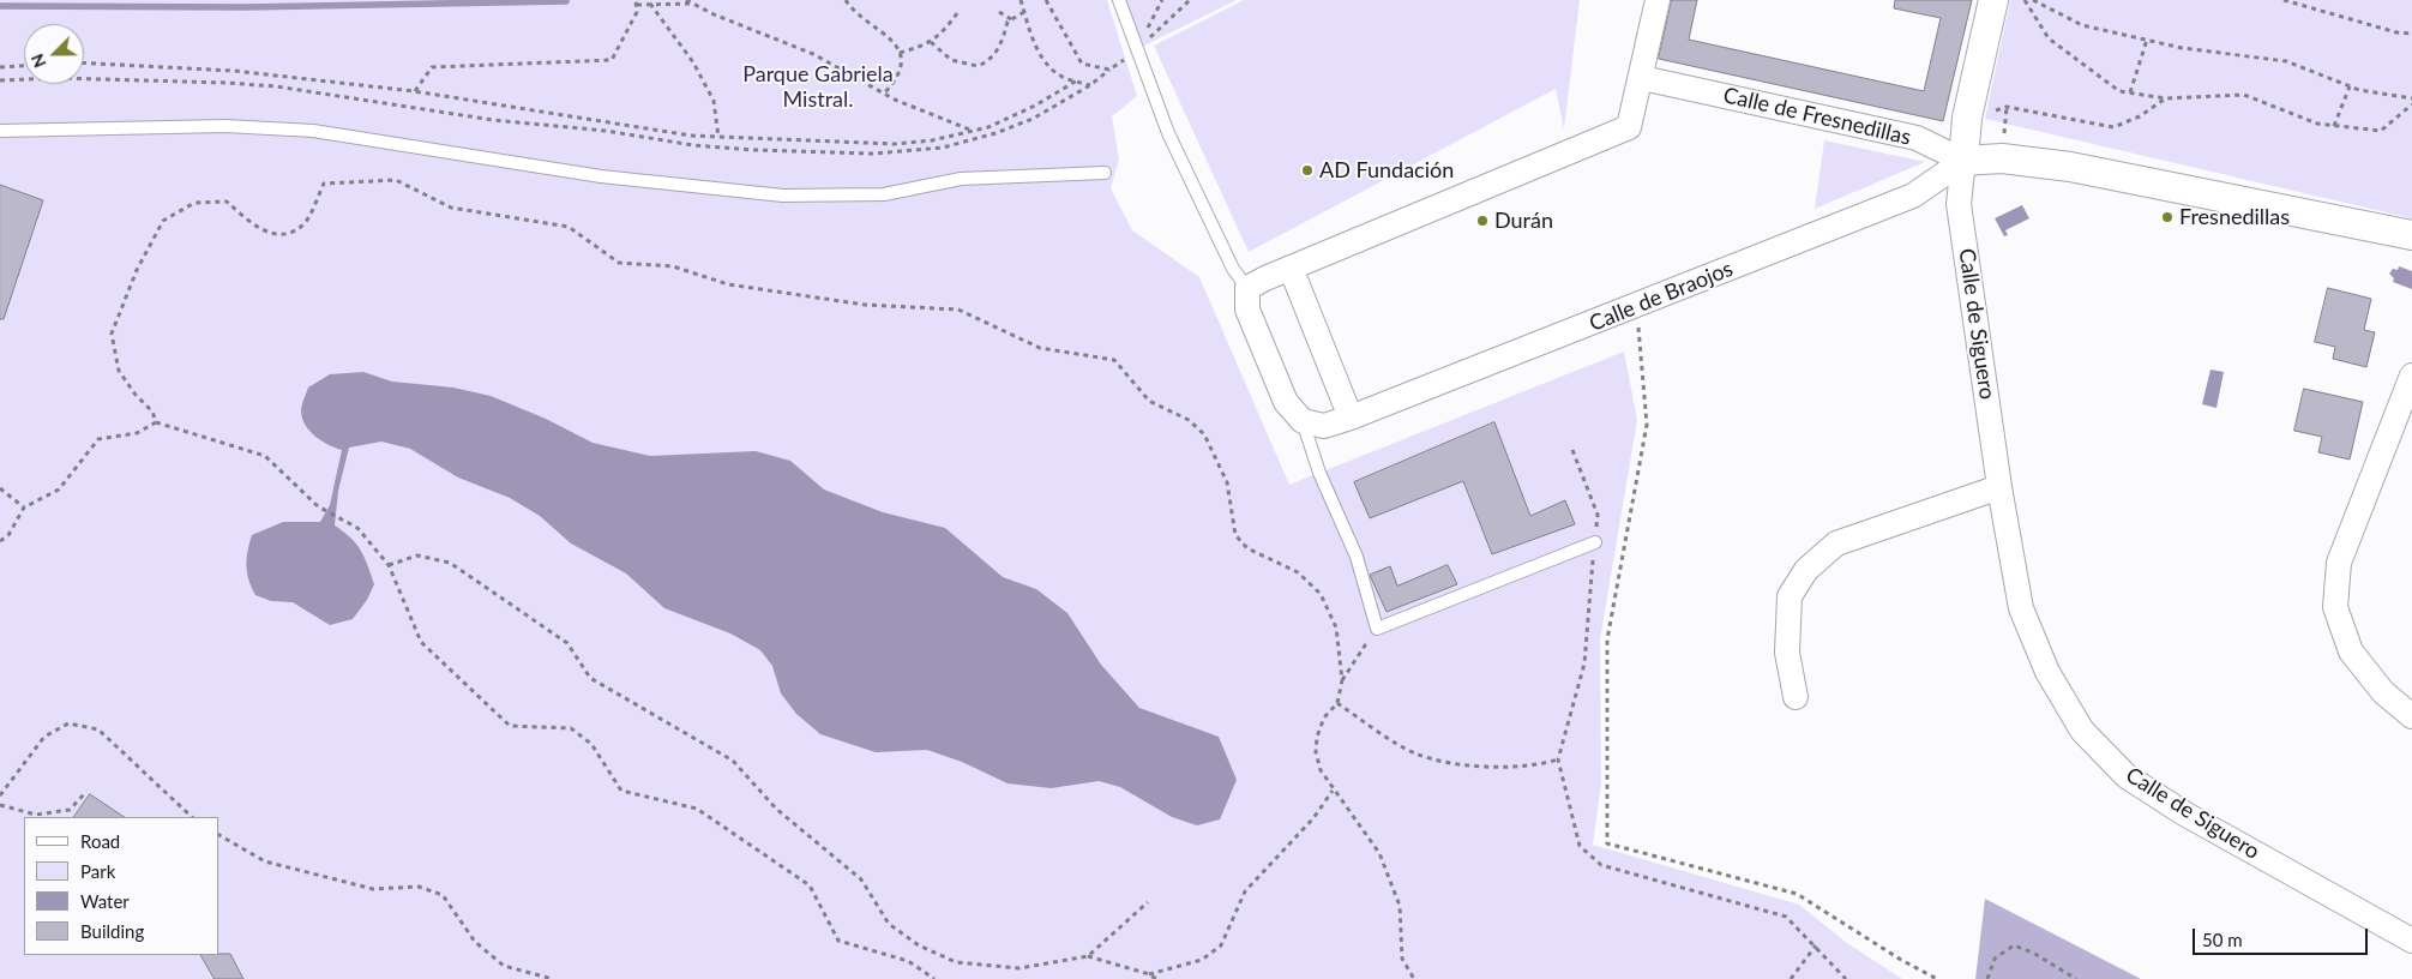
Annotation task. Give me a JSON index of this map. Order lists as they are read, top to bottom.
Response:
{
  "streets": {
    "street": ["Calle de Fresnedillas", "Calle de Braojos", "Calle de Siguero"]
  },
  "crossings": [
    ["Calle de Fresnedillas", "Calle de Braojos"],
    ["Calle de Fresnedillas", "Calle de Siguero"],
    ["Calle de Braojos", "Calle de Siguero"]
  ],
  "parks": ["Parque Gabriela Mistral."],
  "places": ["AD Fundación", "Fresnedillas", "Durán"],
  "legend": [
    "Road",
    "Park",
    "Water",
    "Building"
  ],
  "scale_bar": "50 m",
  "north": "bottom left"
}
